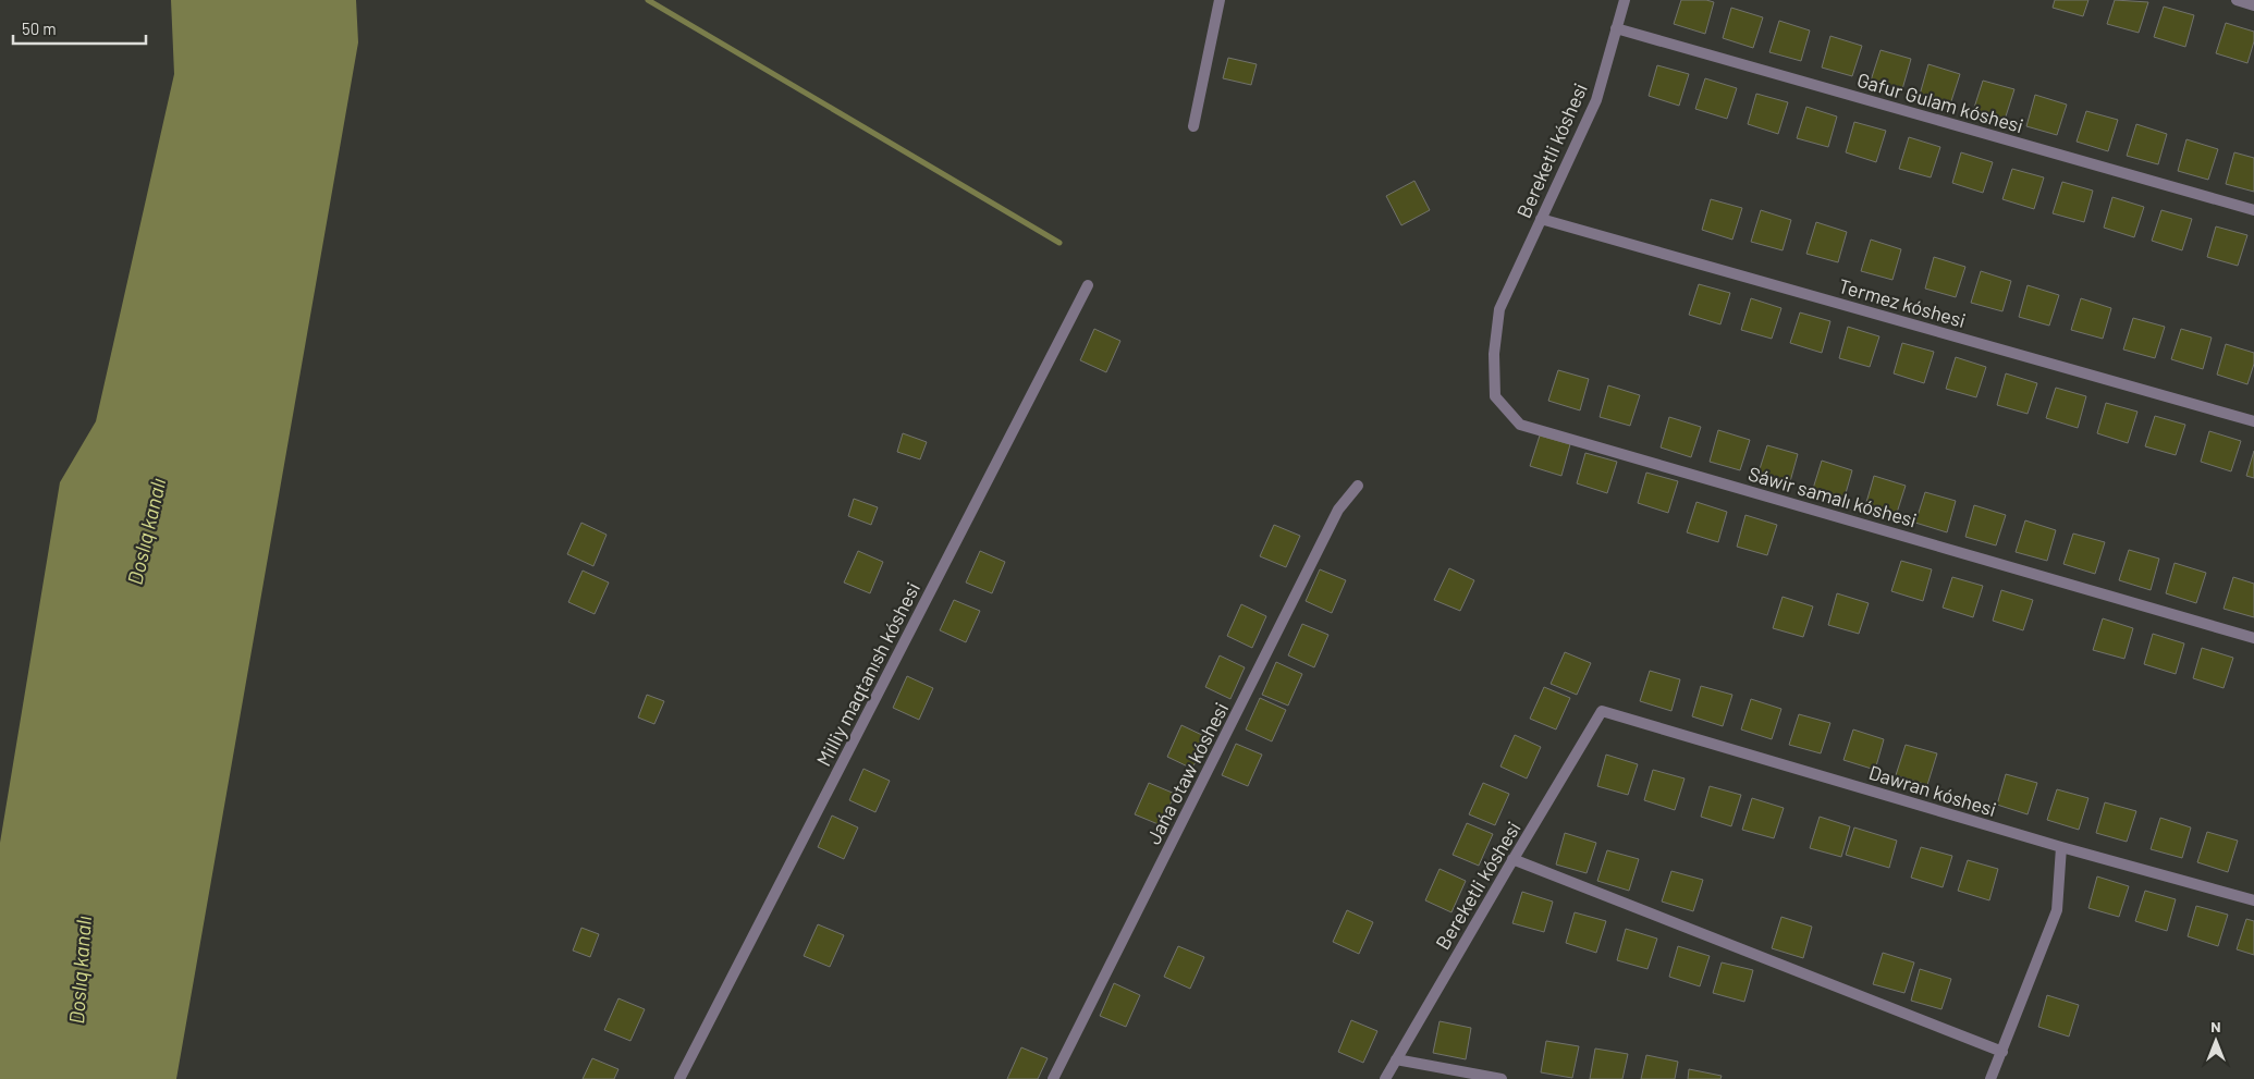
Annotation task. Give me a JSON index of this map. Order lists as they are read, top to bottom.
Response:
{
  "streets": {
    "street": [
      "Gafur Gulam kóshesi",
      "Bereketli kóshesi",
      "Termez kóshesi",
      "Sáwir samalı kóshesi",
      "Milliy maqtanısh kóshesi",
      "Jańa otaw kóshesi",
      "Dawran kóshesi"
    ]
  },
  "crossings": [
    ["Gafur Gulam kóshesi", "Bereketli kóshesi"],
    ["Bereketli kóshesi", "Termez kóshesi"],
    ["Bereketli kóshesi", "Sáwir samalı kóshesi"],
    ["Bereketli kóshesi", "Dawran kóshesi"]
  ],
  "water": ["Doslıq kanalı"],
  "scale_bar": "50 m",
  "north": "top"
}
